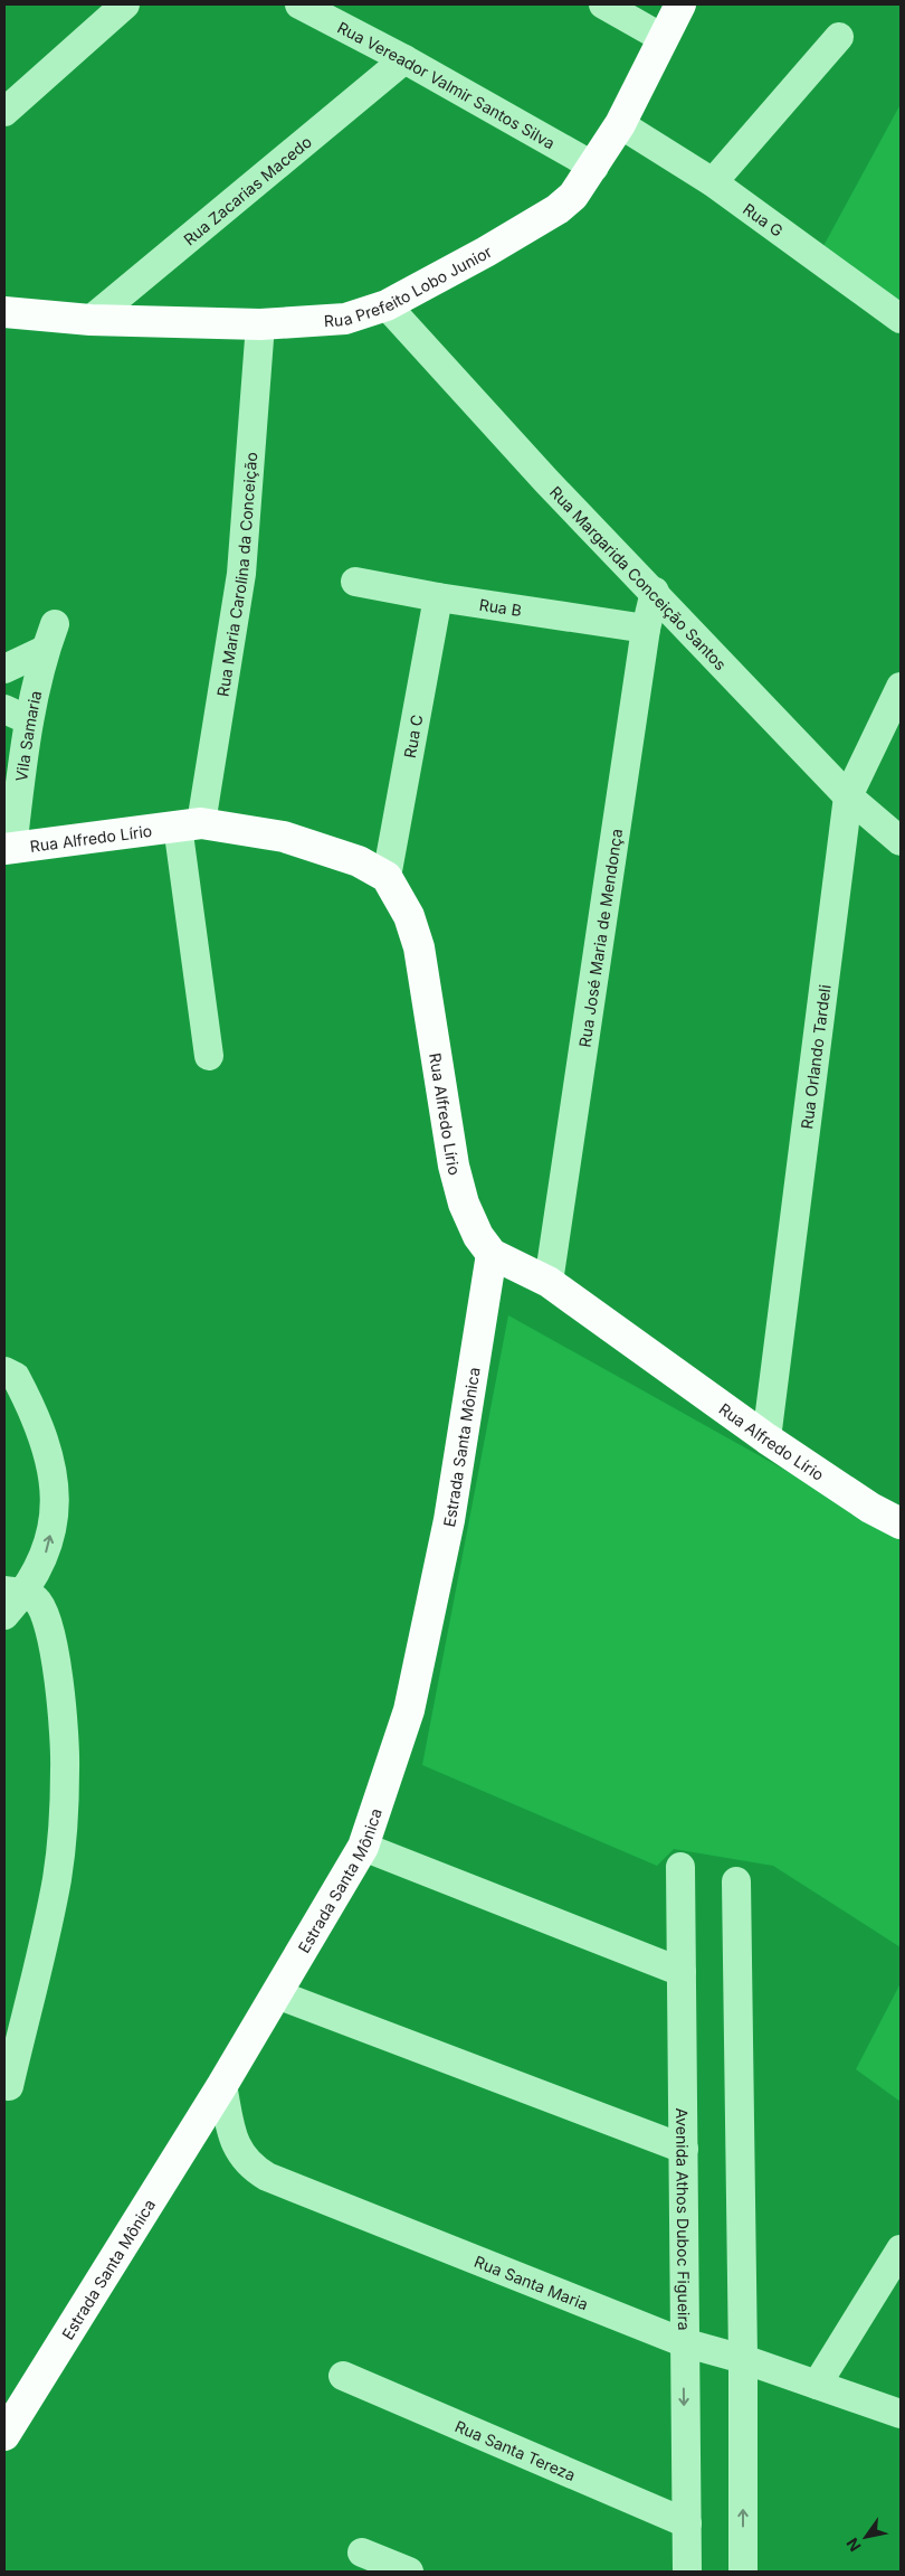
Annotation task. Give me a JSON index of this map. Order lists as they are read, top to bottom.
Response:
{
  "streets": {
    "main road": ["Rua Prefeito Lobo Junior", "Rua Alfredo Lírio", "Estrada Santa Mônica"],
    "street": [
      "Rua Vereador Valmir Santos Silva",
      "Rua Zacarias Macedo",
      "Rua G",
      "Rua Maria Carolina da Conceição",
      "Rua Margarida Conceição Santos",
      "Rua B",
      "Vila Samaria",
      "Rua C",
      "Rua José Maria de Mendonça",
      "Rua Orlando Tardeli",
      "Avenida Athos Duboc Figueira",
      "Rua Santa Maria",
      "Rua Santa Tereza"
    ]
  },
  "crossings": [
    ["Rua Vereador Valmir Santos Silva", "Rua Zacarias Macedo"],
    ["Rua Vereador Valmir Santos Silva", "Rua Prefeito Lobo Junior"],
    ["Rua Zacarias Macedo", "Rua Prefeito Lobo Junior"],
    ["Rua G", "Rua Prefeito Lobo Junior"],
    ["Rua Prefeito Lobo Junior", "Rua Maria Carolina da Conceição"],
    ["Rua Prefeito Lobo Junior", "Rua Margarida Conceição Santos"],
    ["Rua Maria Carolina da Conceição", "Rua Alfredo Lírio"],
    ["Rua Margarida Conceição Santos", "Rua José Maria de Mendonça"],
    ["Rua Margarida Conceição Santos", "Rua Orlando Tardeli"],
    ["Rua B", "Rua C"],
    ["Rua B", "Rua José Maria de Mendonça"],
    ["Vila Samaria", "Rua Alfredo Lírio"],
    ["Rua C", "Rua Alfredo Lírio"],
    ["Rua Alfredo Lírio", "Rua José Maria de Mendonça"],
    ["Rua Alfredo Lírio", "Rua Orlando Tardeli"],
    ["Rua Alfredo Lírio", "Estrada Santa Mônica"],
    ["Estrada Santa Mônica", "Rua Santa Maria"],
    ["Avenida Athos Duboc Figueira", "Rua Santa Maria"],
    ["Avenida Athos Duboc Figueira", "Rua Santa Tereza"]
  ],
  "north": "bottom left"
}
